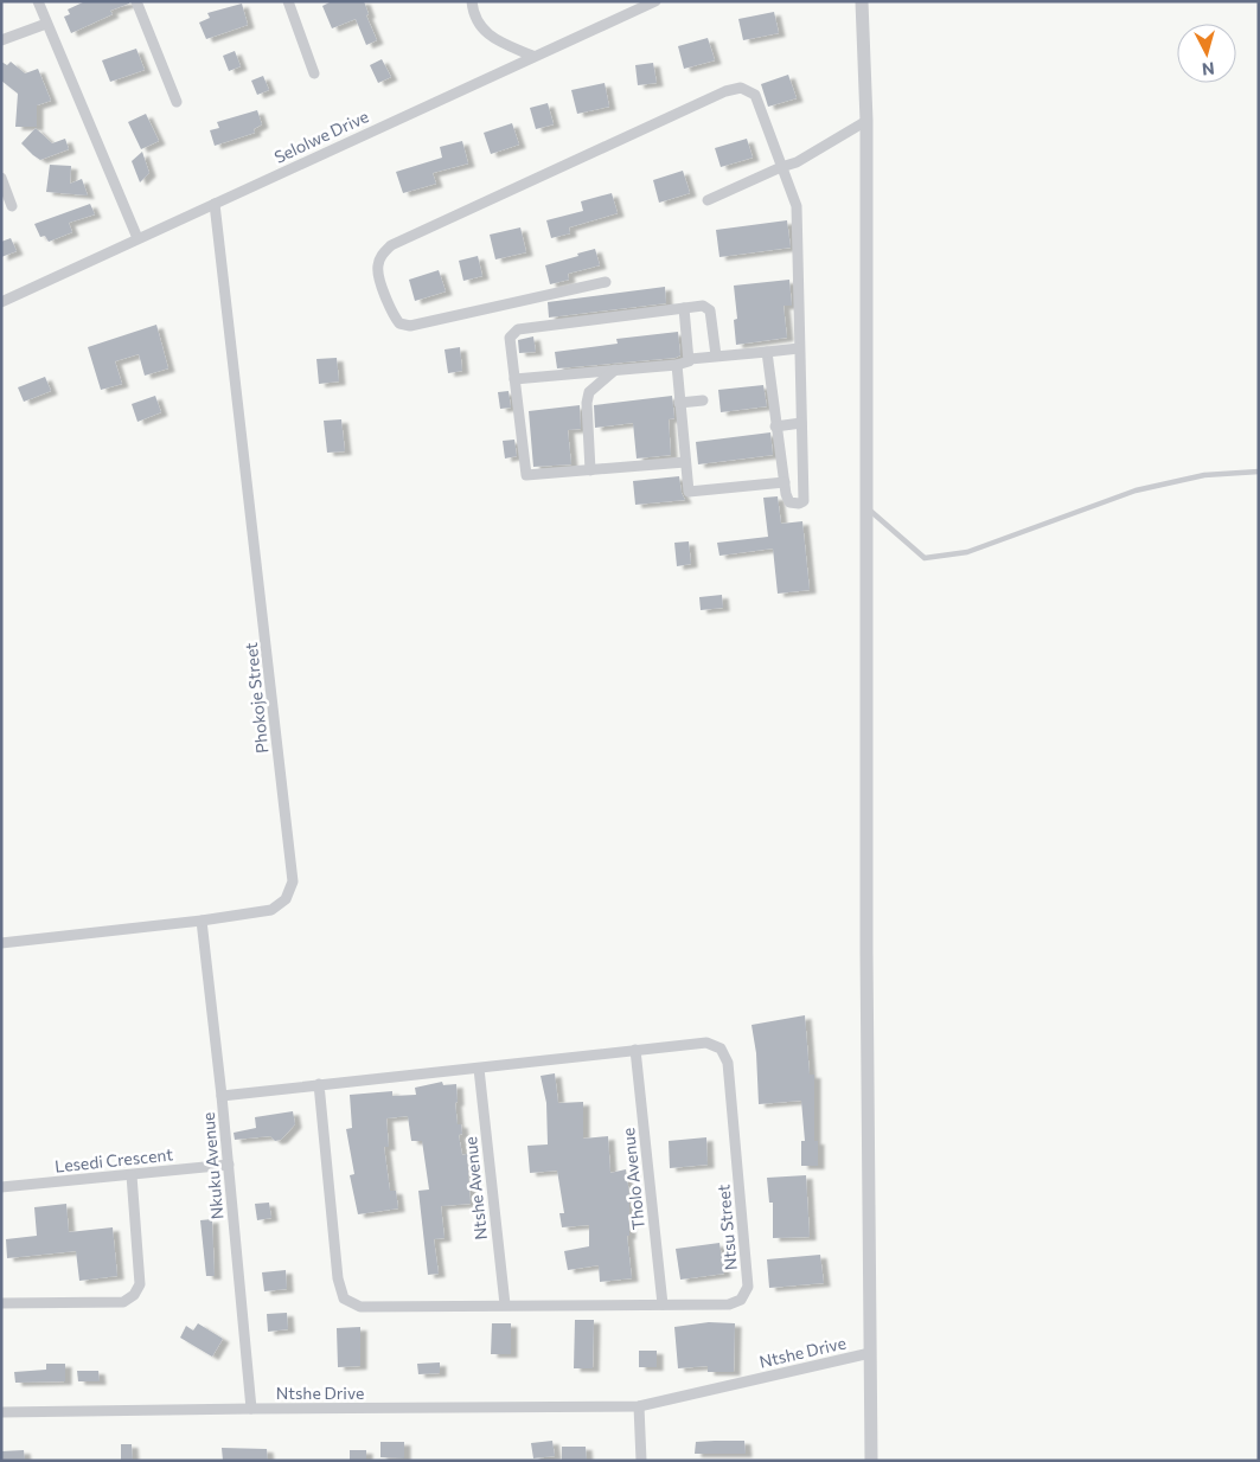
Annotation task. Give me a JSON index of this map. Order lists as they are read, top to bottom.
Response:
{
  "streets": {
    "street": [
      "Selolwe Drive",
      "Phokoje Street",
      "Lesedi Crescent",
      "Nkuku Avenue",
      "Tholo Avenue",
      "Ntshe Avenue",
      "Ntsu Street",
      "Ntshe Drive"
    ]
  },
  "crossings": [
    ["Selolwe Drive", "Phokoje Street"],
    ["Phokoje Street", "Nkuku Avenue"],
    ["Lesedi Crescent", "Nkuku Avenue"],
    ["Nkuku Avenue", "Ntsu Street"],
    ["Nkuku Avenue", "Ntshe Drive"],
    ["Tholo Avenue", "Ntsu Street"],
    ["Ntshe Avenue", "Ntsu Street"]
  ],
  "north": "bottom"
}
